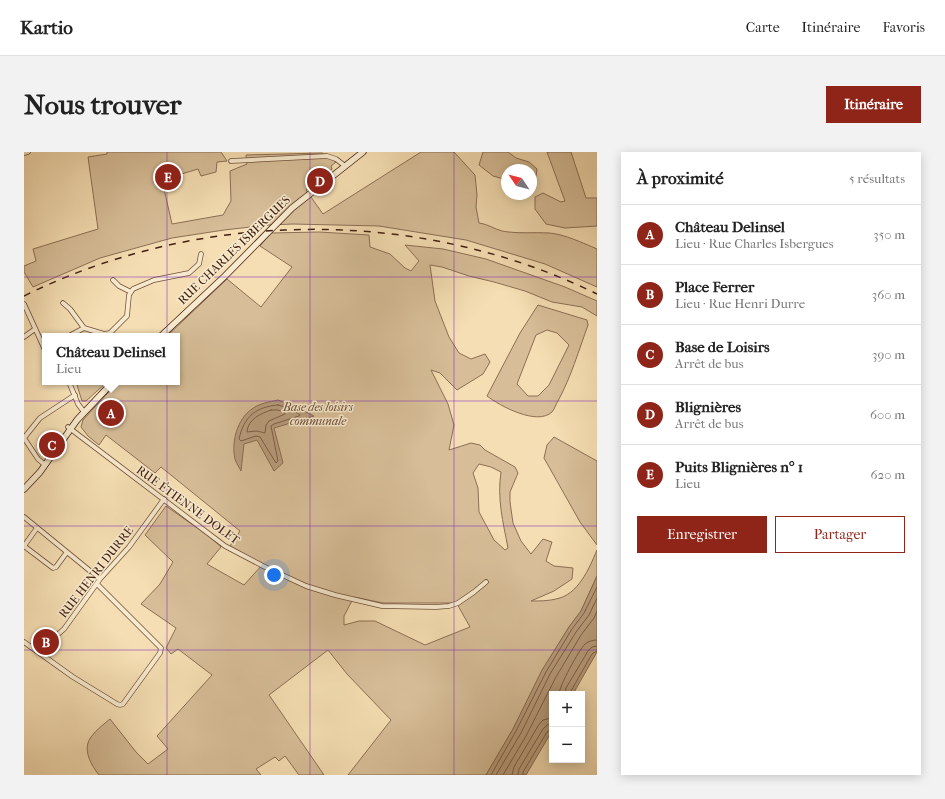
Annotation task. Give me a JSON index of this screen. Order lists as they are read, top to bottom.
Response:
{
  "streets": {
    "main road": ["RUE CHARLES ISBERGUES"],
    "street": ["RUE ÉTIENNE DOLET", "RUE HENRI DURRE"]
  },
  "crossings": [
    ["RUE ÉTIENNE DOLET", "RUE HENRI DURRE"]
  ],
  "parks": ["Base des loisirs communale"],
  "north": "top left",
  "page": {
    "header": "Kartio",
    "nav": ["Carte", "Itinéraire", "Favoris"],
    "buttons": [
      "Itinéraire",
      ["Enregistrer", "Partager"]
    ],
    "title": "Nous trouver",
    "heading": ["À proximité", "5 résultats"],
    "pins": [
      "E",
      "D",
      "A",
      "C",
      "B"
    ],
    "list": [
      {
        "mark": "A",
        "name": "Château Delinsel",
        "note": "Lieu · Rue Charles Isbergues",
        "value": "350 m"
      },
      {
        "mark": "B",
        "name": "Place Ferrer",
        "note": "Lieu · Rue Henri Durre",
        "value": "360 m"
      },
      {
        "mark": "C",
        "name": "Base de Loisirs",
        "note": "Arrêt de bus",
        "value": "390 m"
      },
      {
        "mark": "D",
        "name": "Blignières",
        "note": "Arrêt de bus",
        "value": "600 m"
      },
      {
        "mark": "E",
        "name": "Puits Blignières n° 1",
        "note": "Lieu",
        "value": "620 m"
      }
    ],
    "popup": ["Château Delinsel", "Lieu"],
    "map_buttons": ["+", "−"]
  }
}
